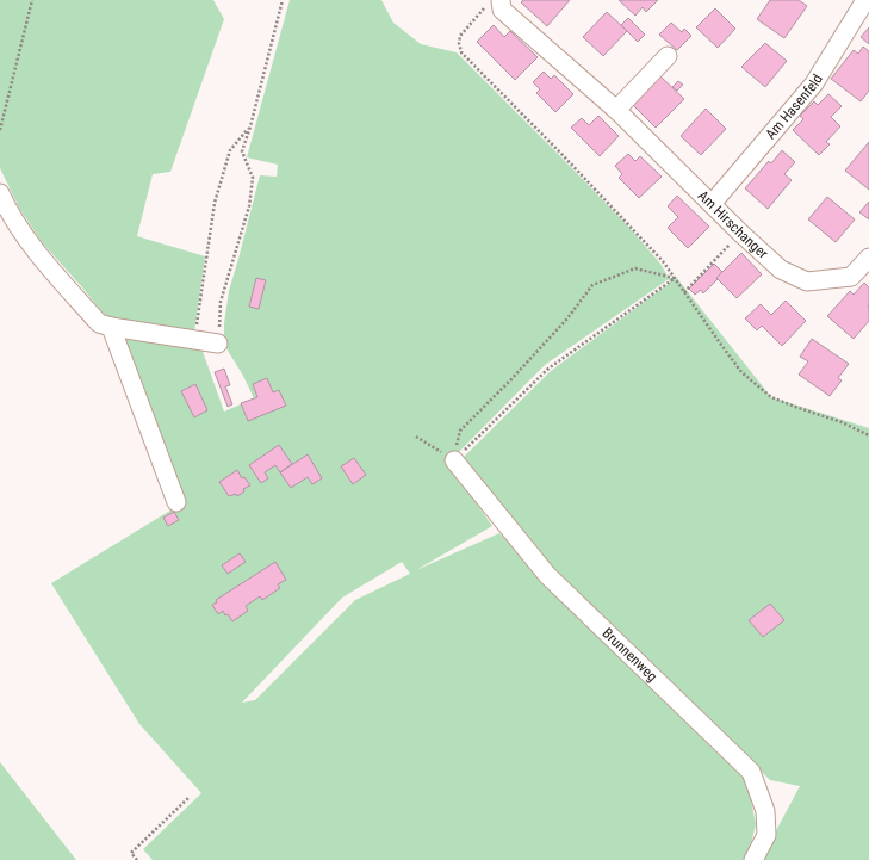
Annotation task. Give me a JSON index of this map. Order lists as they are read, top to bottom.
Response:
{
  "streets": {
    "street": ["Am Hasenfeld", "Am Hirschanger", "Brunnenweg"]
  },
  "crossings": [
    ["Am Hasenfeld", "Am Hirschanger"]
  ]
}
